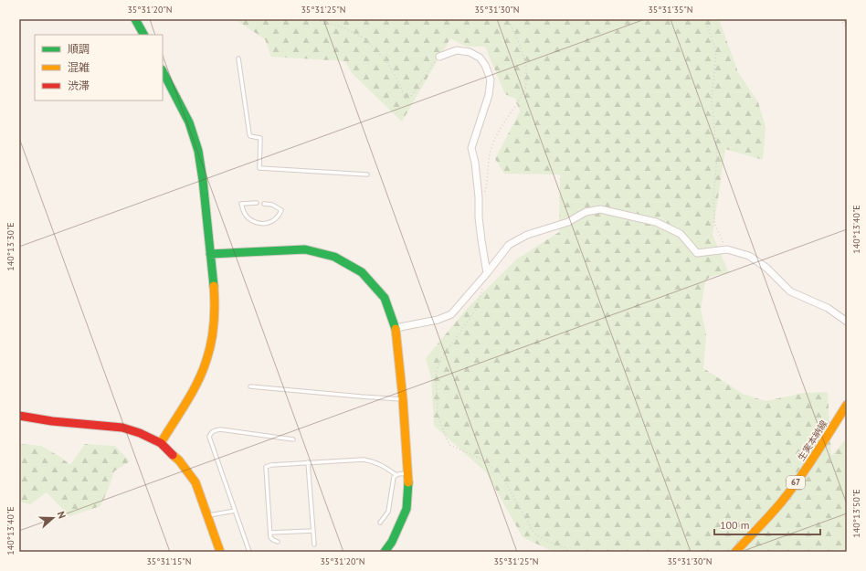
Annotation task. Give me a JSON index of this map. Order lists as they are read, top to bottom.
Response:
{
  "streets": {
    "street": ["生実本納線", "67"]
  },
  "legend": ["順調", "混雑", "渋滞"],
  "scale_bar": "100 m",
  "north": "right",
  "coordinates": [
    "35°31'20\"N",
    "35°31'25\"N",
    "35°31'30\"N",
    "35°31'35\"N",
    "140°13'40\"E",
    "140°13'30\"E",
    "140°13'50\"E",
    "35°31'15\"N"
  ]
}
